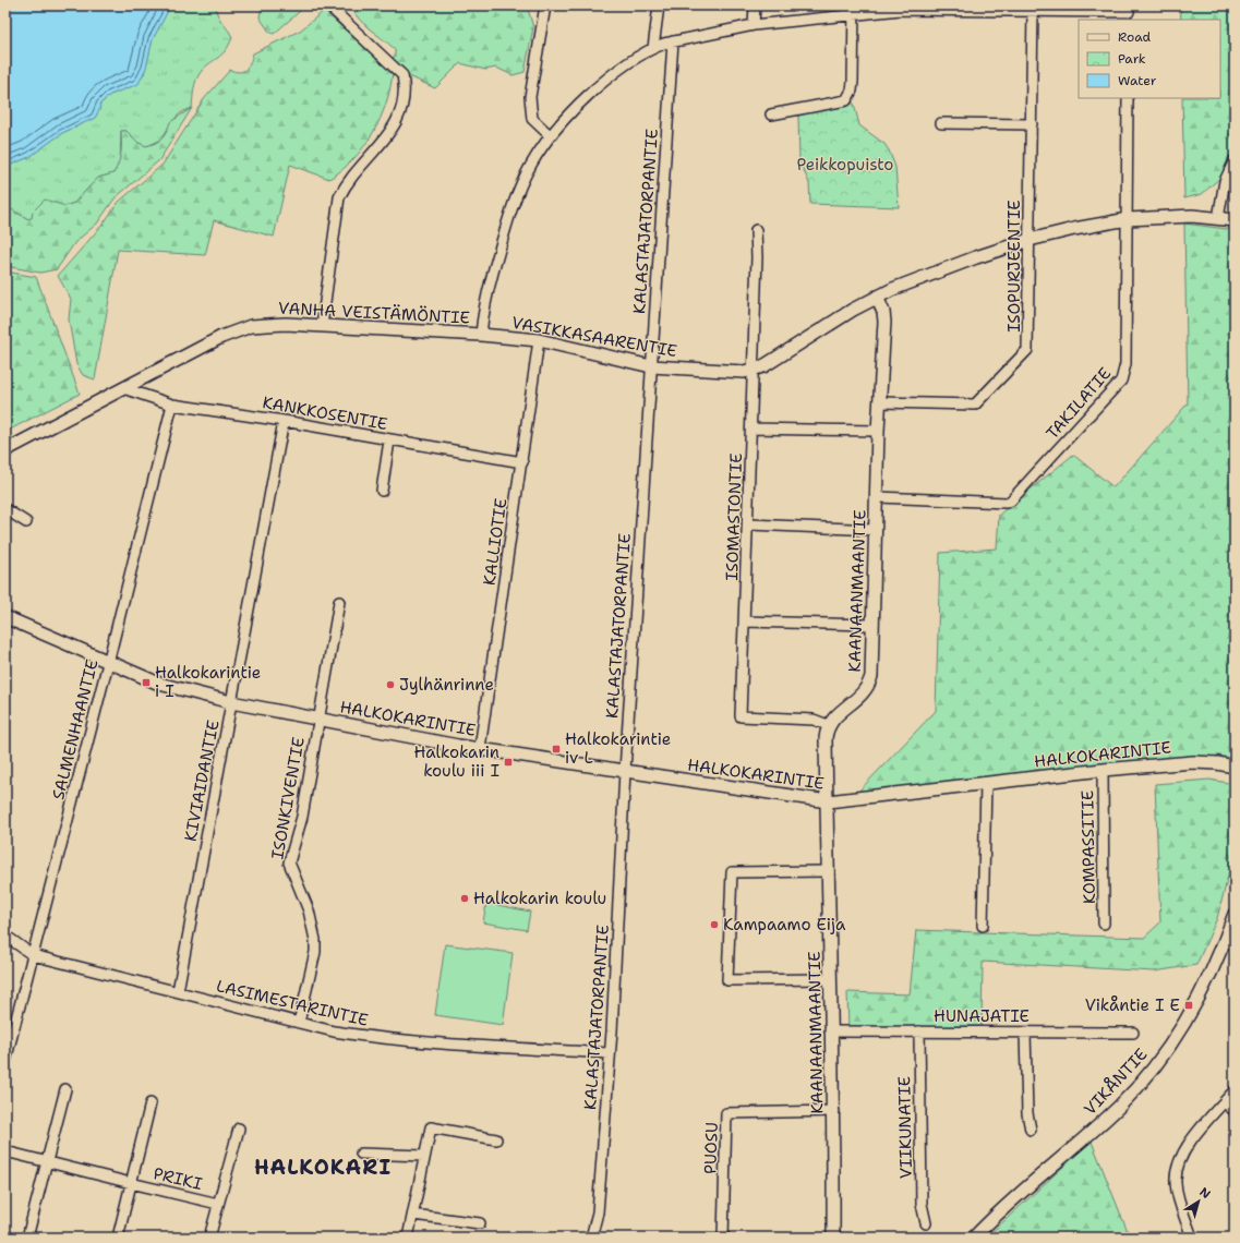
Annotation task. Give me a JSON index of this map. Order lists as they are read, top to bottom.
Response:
{
  "streets": {
    "street": [
      "KALASTAJATORPANTIE",
      "ISOPURJEENTIE",
      "VANHA VEISTÄMÖNTIE",
      "VASIKKASAARENTIE",
      "TAKILATIE",
      "KANKKOSENTIE",
      "ISOMASTONTIE",
      "KALLIOTIE",
      "KAANAANMAANTIE",
      "HALKOKARINTIE",
      "SALMENHAANTIE",
      "KIVIAIDANTIE",
      "ISONKIVENTIE",
      "KOMPASSITIE",
      "LASIMESTARINTIE",
      "HUNAJATIE",
      "VIKÅNTIE",
      "VIIKUNATIE",
      "PUOSU",
      "PRIKI"
    ]
  },
  "crossings": [
    ["KALASTAJATORPANTIE", "VANHA VEISTÄMÖNTIE"],
    ["KALASTAJATORPANTIE", "VASIKKASAARENTIE"],
    ["KALASTAJATORPANTIE", "HALKOKARINTIE"],
    ["KALASTAJATORPANTIE", "LASIMESTARINTIE"],
    ["ISOPURJEENTIE", "VANHA VEISTÄMÖNTIE"],
    ["ISOPURJEENTIE", "VASIKKASAARENTIE"],
    ["ISOPURJEENTIE", "KAANAANMAANTIE"],
    ["VANHA VEISTÄMÖNTIE", "VASIKKASAARENTIE"],
    ["VANHA VEISTÄMÖNTIE", "KANKKOSENTIE"],
    ["VASIKKASAARENTIE", "TAKILATIE"],
    ["VASIKKASAARENTIE", "ISOMASTONTIE"],
    ["VASIKKASAARENTIE", "KALLIOTIE"],
    ["VASIKKASAARENTIE", "KAANAANMAANTIE"],
    ["TAKILATIE", "KAANAANMAANTIE"],
    ["KANKKOSENTIE", "KALLIOTIE"],
    ["KANKKOSENTIE", "SALMENHAANTIE"],
    ["KANKKOSENTIE", "KIVIAIDANTIE"],
    ["ISOMASTONTIE", "KAANAANMAANTIE"],
    ["KALLIOTIE", "HALKOKARINTIE"],
    ["KAANAANMAANTIE", "HALKOKARINTIE"],
    ["KAANAANMAANTIE", "HUNAJATIE"],
    ["KAANAANMAANTIE", "PUOSU"],
    ["HALKOKARINTIE", "SALMENHAANTIE"],
    ["HALKOKARINTIE", "KIVIAIDANTIE"],
    ["HALKOKARINTIE", "ISONKIVENTIE"],
    ["HALKOKARINTIE", "KOMPASSITIE"],
    ["SALMENHAANTIE", "LASIMESTARINTIE"],
    ["KIVIAIDANTIE", "LASIMESTARINTIE"],
    ["ISONKIVENTIE", "LASIMESTARINTIE"],
    ["HUNAJATIE", "VIIKUNATIE"]
  ],
  "districts": ["HALKOKARI"],
  "parks": ["Peikkopuisto"],
  "places": {
    "transit": [
      "Halkokarintie i I",
      "Halkokarintie iv L",
      "Halkokarin koulu iii I",
      "Vikåntie I E"
    ],
    "other": ["Jylhänrinne", "Halkokarin koulu", "Kampaamo Eija"]
  },
  "legend": ["Road", "Park", "Water"],
  "north": "top right"
}
